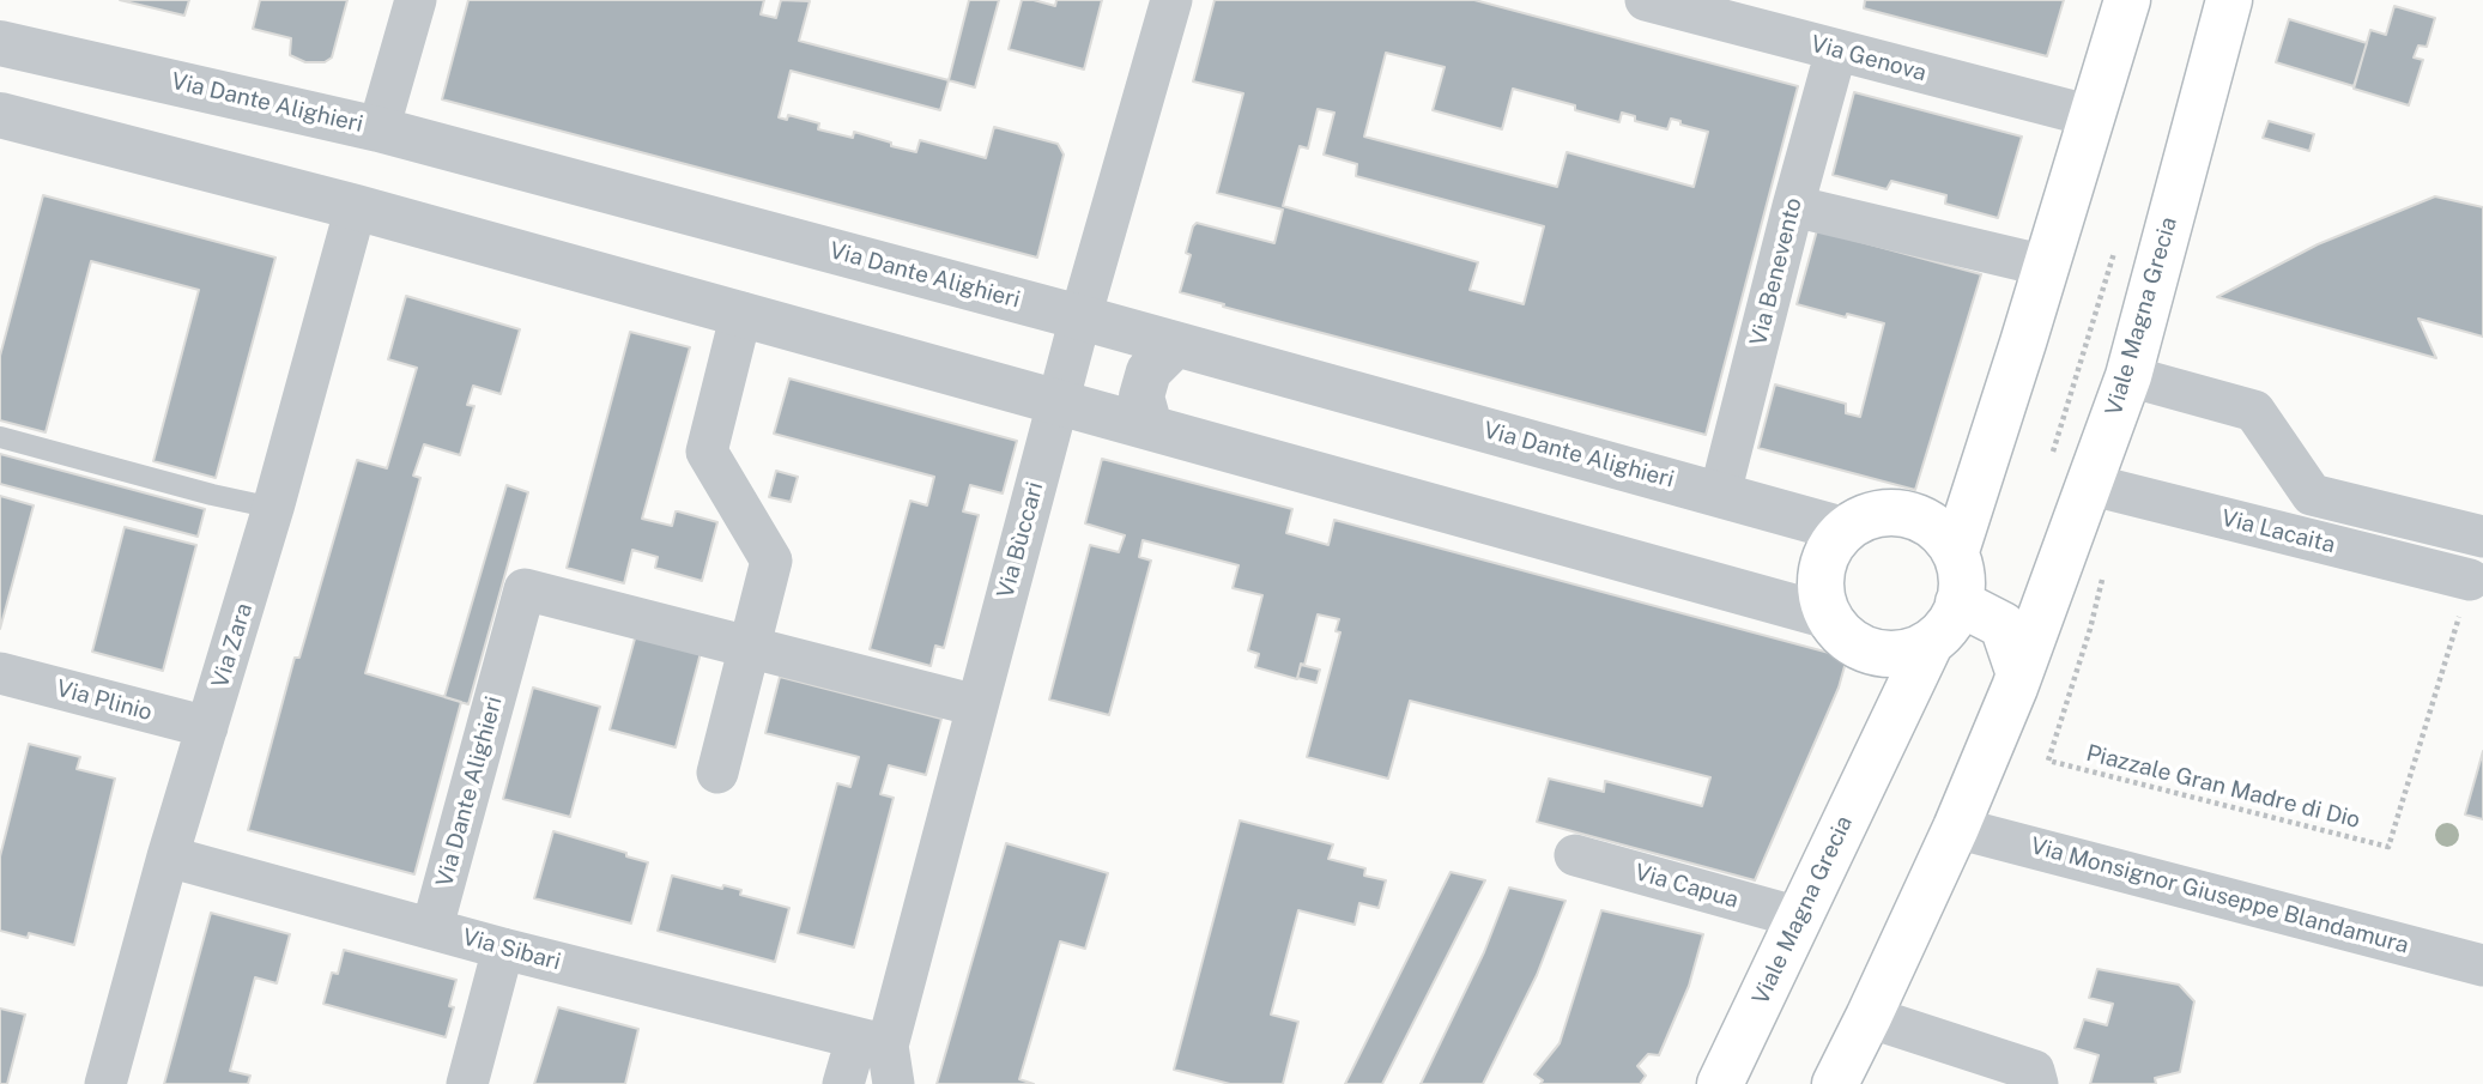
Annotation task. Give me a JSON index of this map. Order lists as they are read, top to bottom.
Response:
{
  "streets": {
    "main road": ["Viale Magna Grecia"],
    "street": [
      "Via Genova",
      "Via Dante Alighieri",
      "Via Benevento",
      "Via Lacaita",
      "Via Bùccari",
      "Via Zara",
      "Via Plinio",
      "Via Capua",
      "Via Monsignor Giuseppe Blandamura",
      "Via Sibari"
    ],
    "path": ["Piazzale Gran Madre di Dio"]
  },
  "crossings": [
    ["Via Genova", "Via Benevento"],
    ["Via Dante Alighieri", "Via Benevento"],
    ["Via Dante Alighieri", "Viale Magna Grecia"],
    ["Via Dante Alighieri", "Via Bùccari"],
    ["Via Dante Alighieri", "Via Sibari"],
    ["Viale Magna Grecia", "Via Lacaita"],
    ["Viale Magna Grecia", "Via Capua"],
    ["Viale Magna Grecia", "Via Monsignor Giuseppe Blandamura"],
    ["Via Lacaita", "Piazzale Gran Madre di Dio"],
    ["Via Bùccari", "Via Sibari"],
    ["Via Zara", "Via Plinio"],
    ["Via Zara", "Via Sibari"]
  ]
}
